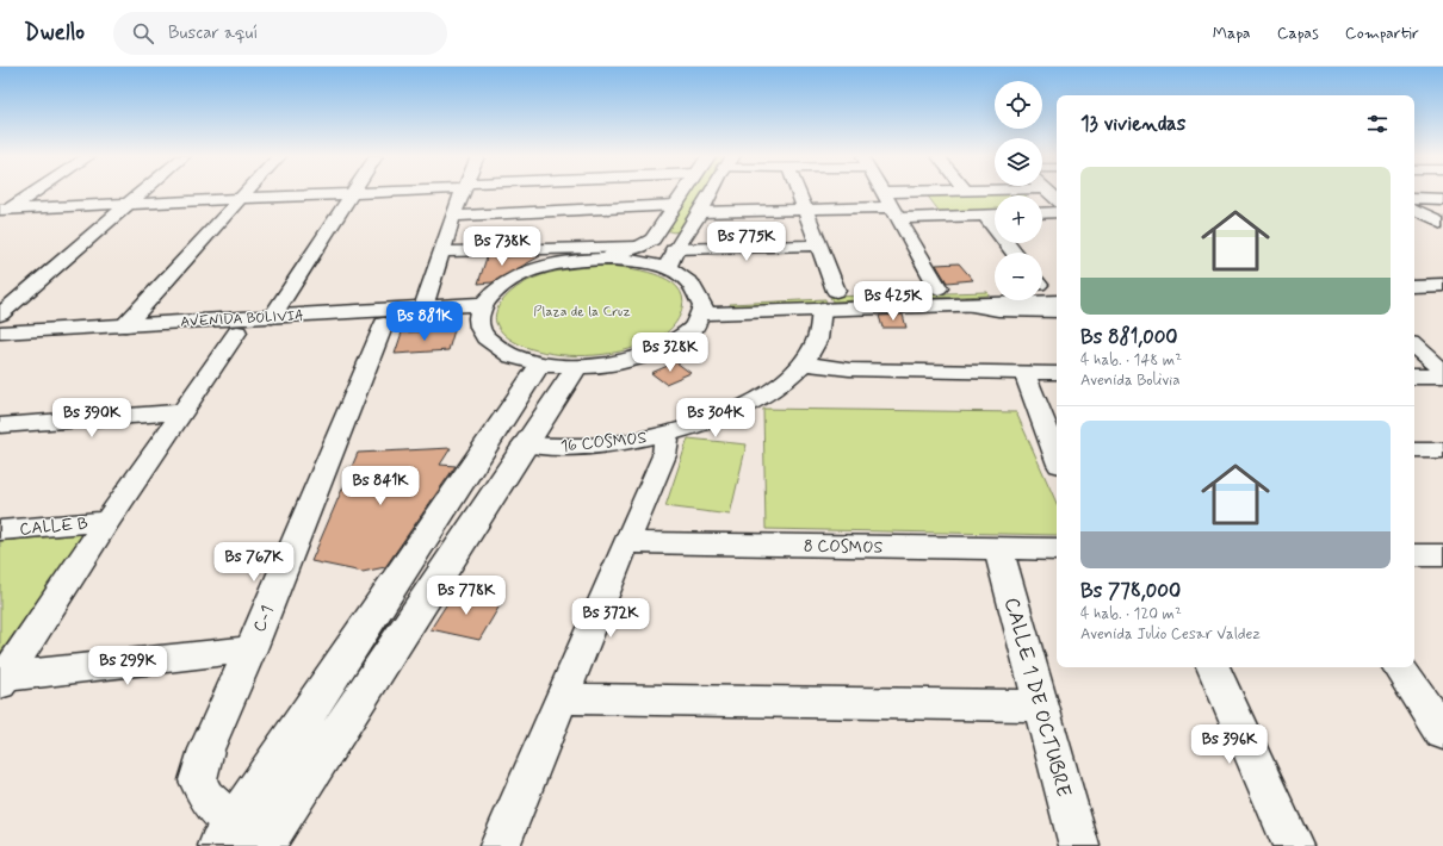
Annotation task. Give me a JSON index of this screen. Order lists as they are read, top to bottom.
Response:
{
  "streets": {
    "main road": ["AVENIDA BOLIVIA"],
    "street": [
      "16 COSMOS",
      "CALLE B",
      "8 COSMOS",
      "C-1",
      "CALLE 1 DE OCTUBRE"
    ]
  },
  "crossings": [
    ["AVENIDA BOLIVIA", "C-1"],
    ["8 COSMOS", "CALLE 1 DE OCTUBRE"]
  ],
  "parks": ["Plaza de la Cruz"],
  "page": {
    "header": "Dwello",
    "search": "Buscar aquí",
    "nav": ["Mapa", "Capas", "Compartir"],
    "map_buttons": ["+", "−"],
    "heading": "13 viviendas",
    "list": [
      {
        "name": "Bs 881,000",
        "note": "4 hab. · 148 m² · Avenida Bolivia"
      },
      {
        "name": "Bs 778,000",
        "note": "4 hab. · 120 m² · Avenida Julio Cesar Valdez"
      }
    ],
    "price": [
      "Bs 775K",
      "Bs 738K",
      "Bs 425K",
      "Bs 881K",
      "Bs 328K",
      "Bs 390K",
      "Bs 304K",
      "Bs 841K",
      "Bs 767K",
      "Bs 778K",
      "Bs 372K",
      "Bs 299K",
      "Bs 396K"
    ]
  }
}
